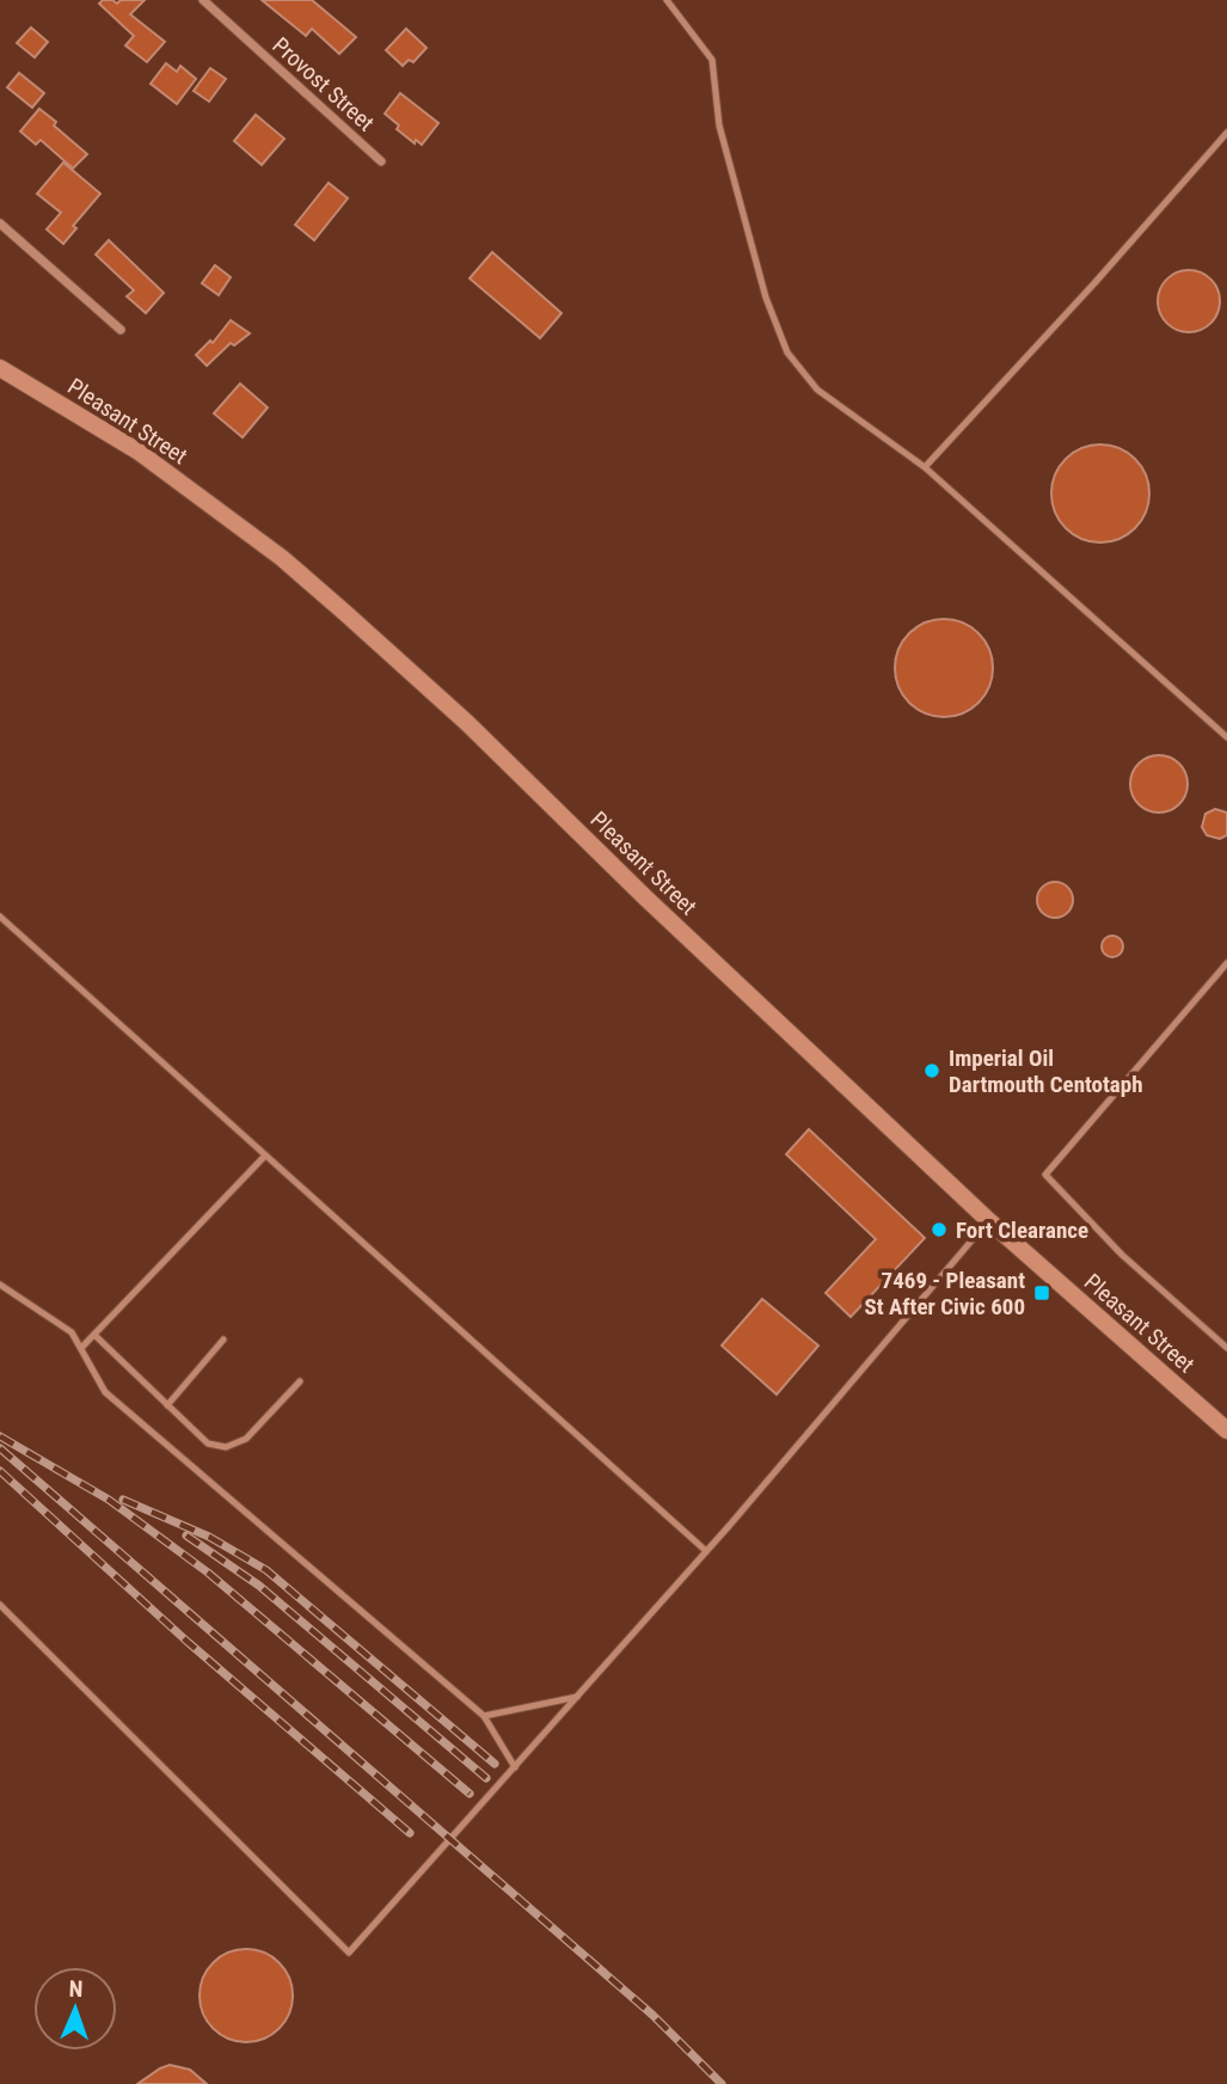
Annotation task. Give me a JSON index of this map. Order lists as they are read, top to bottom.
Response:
{
  "streets": {
    "main road": ["Pleasant Street"],
    "street": ["Provost Street"]
  },
  "places": {
    "other": ["Imperial Oil Dartmouth Centotaph", "Fort Clearance"],
    "transit": ["7469 - Pleasant St After Civic 600"]
  },
  "north": "top"
}
